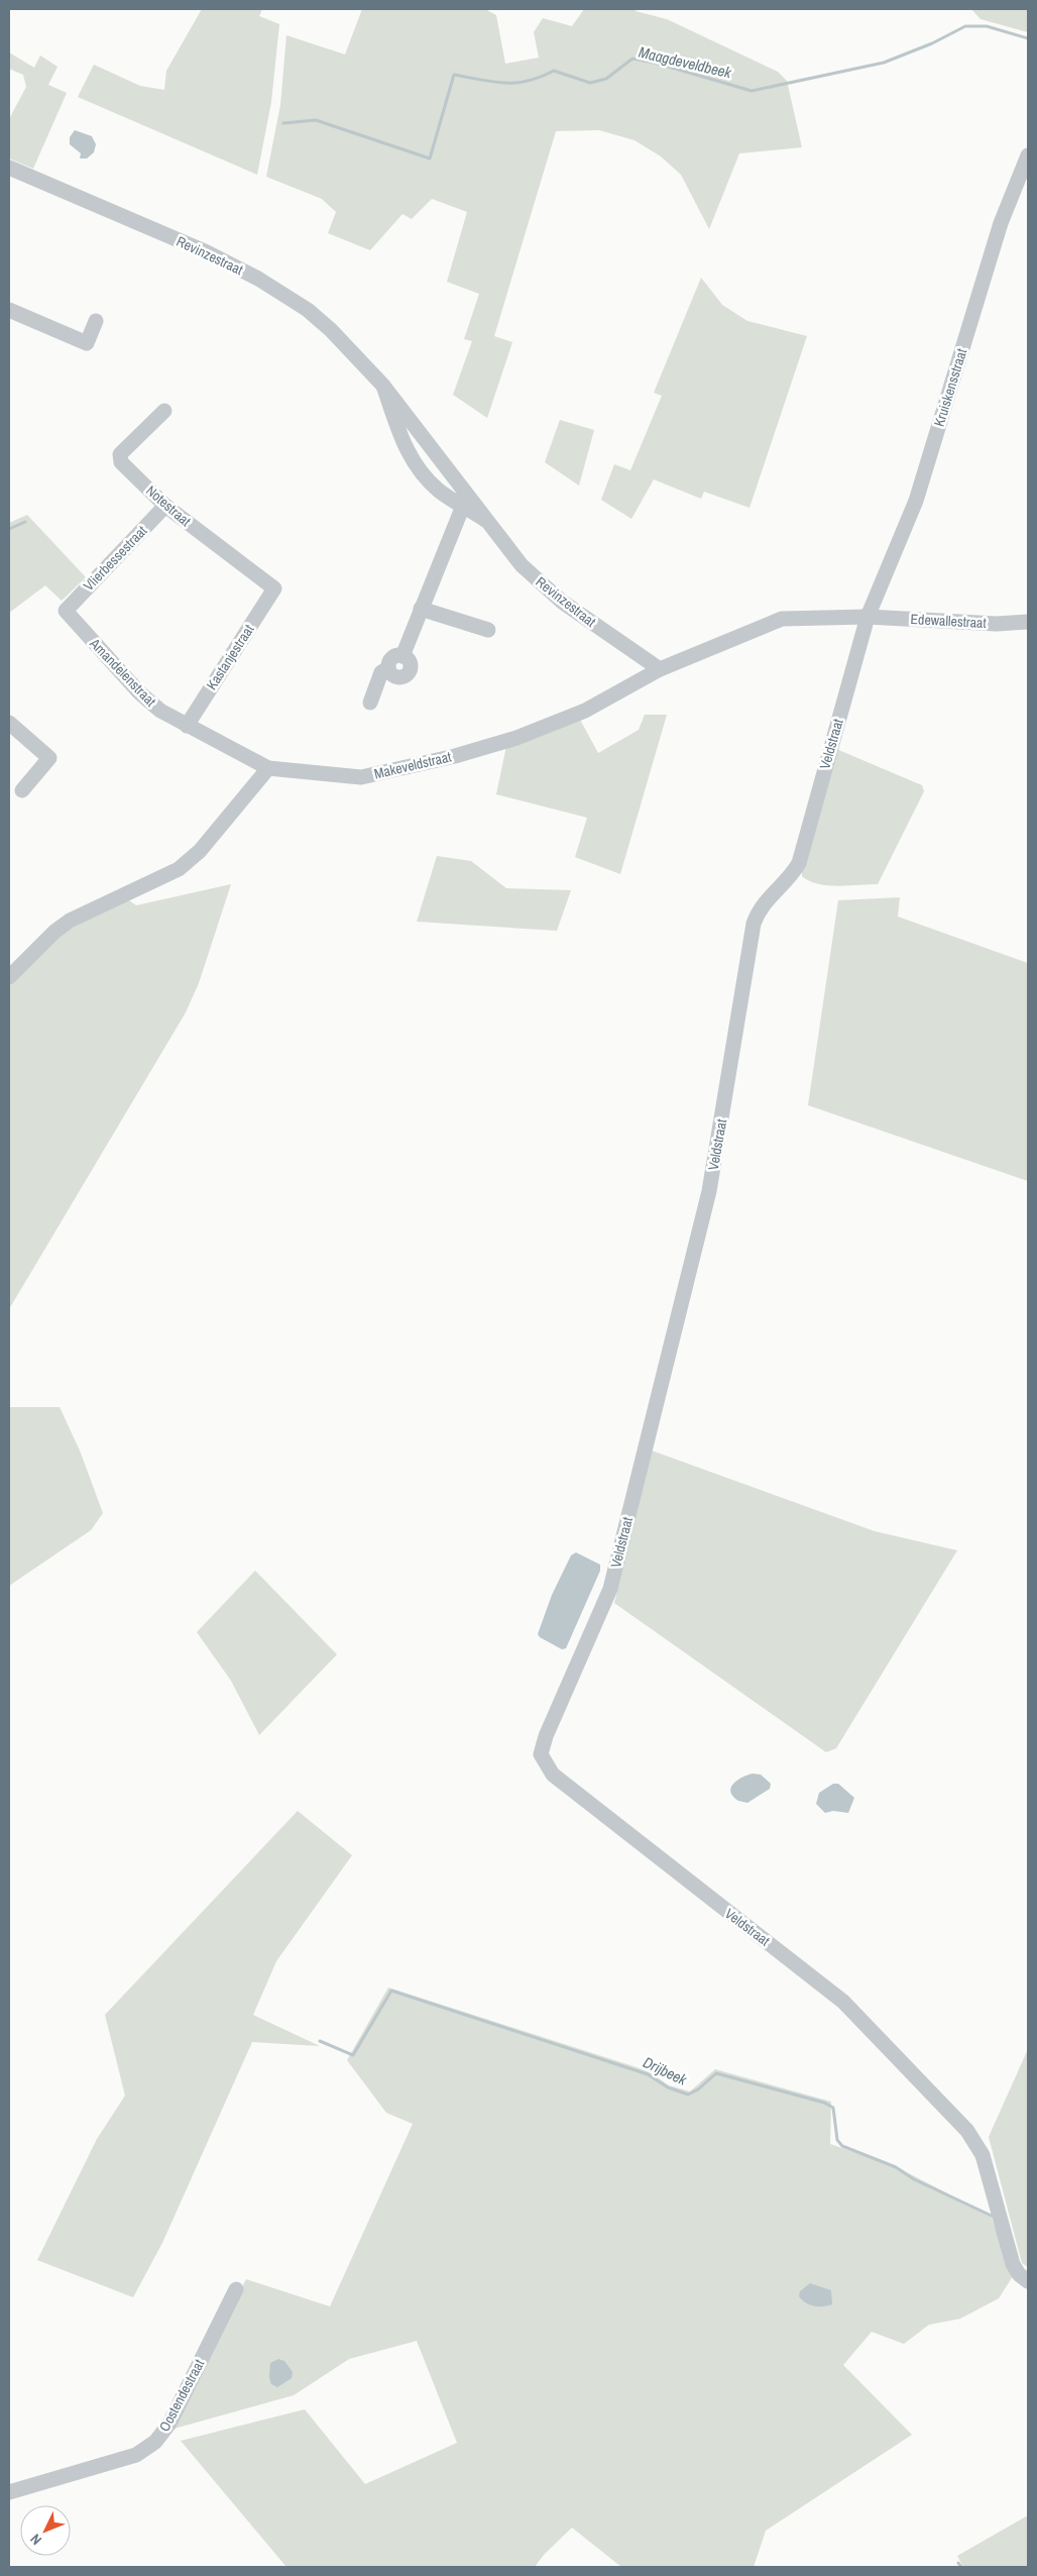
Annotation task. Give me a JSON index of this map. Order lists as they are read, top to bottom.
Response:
{
  "streets": {
    "street": [
      "Revinzestraat",
      "Kruiskensstraat",
      "Notestraat",
      "Vlierbessestraat",
      "Edewallestraat",
      "Kastanjestraat",
      "Amandelenstraat",
      "Veldstraat",
      "Makeveldstraat",
      "Oostendestraat"
    ]
  },
  "crossings": [
    ["Revinzestraat", "Makeveldstraat"],
    ["Kruiskensstraat", "Edewallestraat"],
    ["Kruiskensstraat", "Veldstraat"],
    ["Kruiskensstraat", "Makeveldstraat"],
    ["Notestraat", "Vlierbessestraat"],
    ["Notestraat", "Kastanjestraat"],
    ["Vlierbessestraat", "Amandelenstraat"],
    ["Edewallestraat", "Veldstraat"],
    ["Edewallestraat", "Makeveldstraat"],
    ["Kastanjestraat", "Amandelenstraat"],
    ["Amandelenstraat", "Makeveldstraat"],
    ["Veldstraat", "Makeveldstraat"]
  ],
  "water": ["Maagdeveldbeek", "Drijbeek"],
  "north": "bottom left"
}
